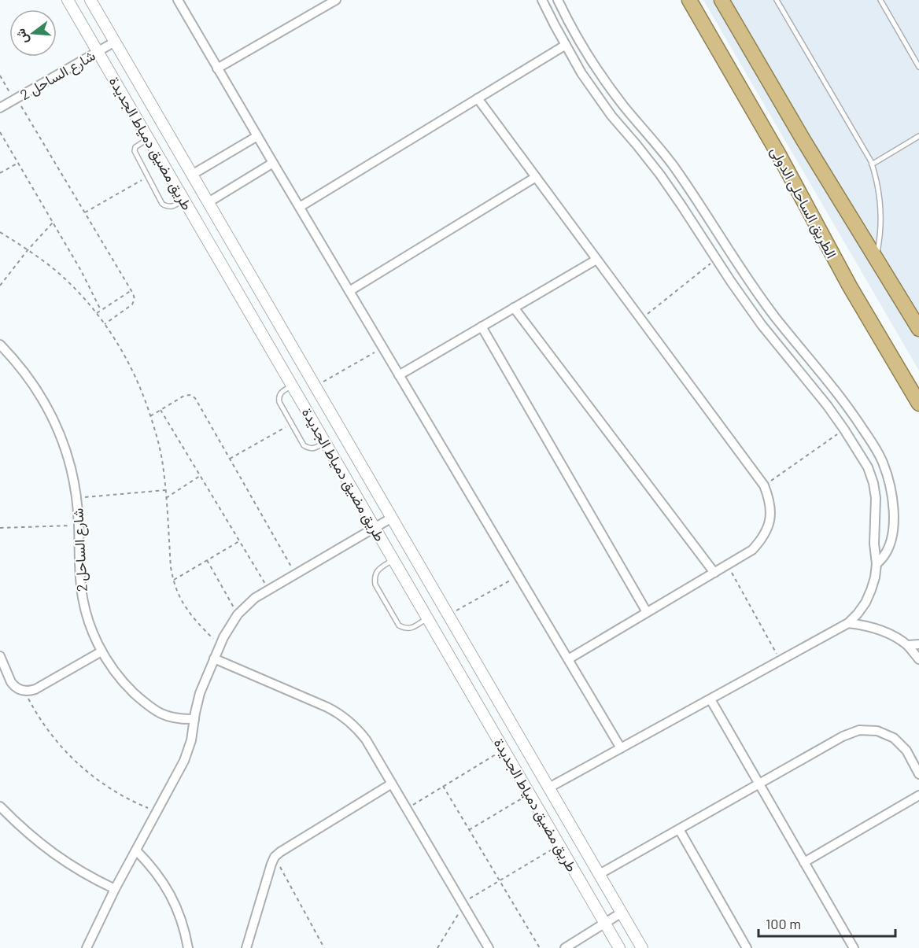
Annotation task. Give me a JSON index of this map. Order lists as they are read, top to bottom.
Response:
{
  "streets": {
    "highway": ["الطريق الساحلى الدولى"],
    "street": ["شارع الساحل 2", "طريق مضيق دمياط الجديدة"]
  },
  "crossings": [
    ["شارع الساحل 2", "طريق مضيق دمياط الجديدة"]
  ],
  "scale_bar": "100 m",
  "north": "left"
}
